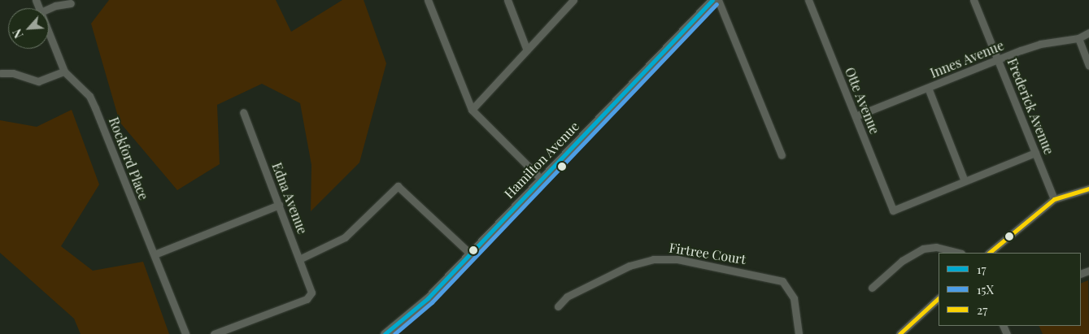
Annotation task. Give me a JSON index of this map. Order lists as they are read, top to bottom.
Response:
{
  "streets": {
    "main road": ["Hamilton Avenue"],
    "street": [
      "Innes Avenue",
      "Otte Avenue",
      "Frederick Avenue",
      "Rockford Place",
      "Edna Avenue",
      "Firtree Court"
    ]
  },
  "crossings": [
    ["Innes Avenue", "Otte Avenue"],
    ["Innes Avenue", "Frederick Avenue"]
  ],
  "lines": ["transit line 17", "transit line 15X", "transit line 27"],
  "legend": ["17", "15X", "27"],
  "north": "bottom left"
}
